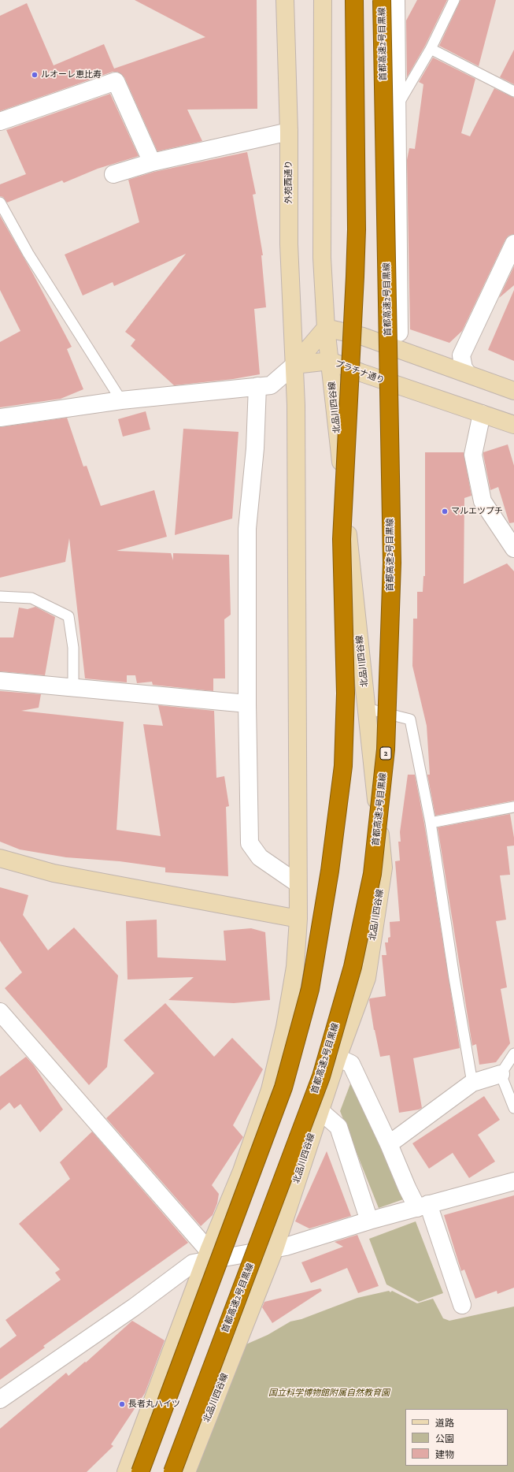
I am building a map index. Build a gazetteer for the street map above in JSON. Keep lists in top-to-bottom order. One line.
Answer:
{"streets":{"highway":["首都高速2号目黒線","2"],"main road":["外苑西通り","プラチナ通り","北品川四谷線"]},"crossings":[["外苑西通り","プラチナ通り"],["プラチナ通り","北品川四谷線"]],"parks":["国立科学博物館附属自然教育園"],"places":["ルオーレ恵比寿","マルエツプチ","長者丸ハイツ"],"legend":["道路","公園","建物"]}
